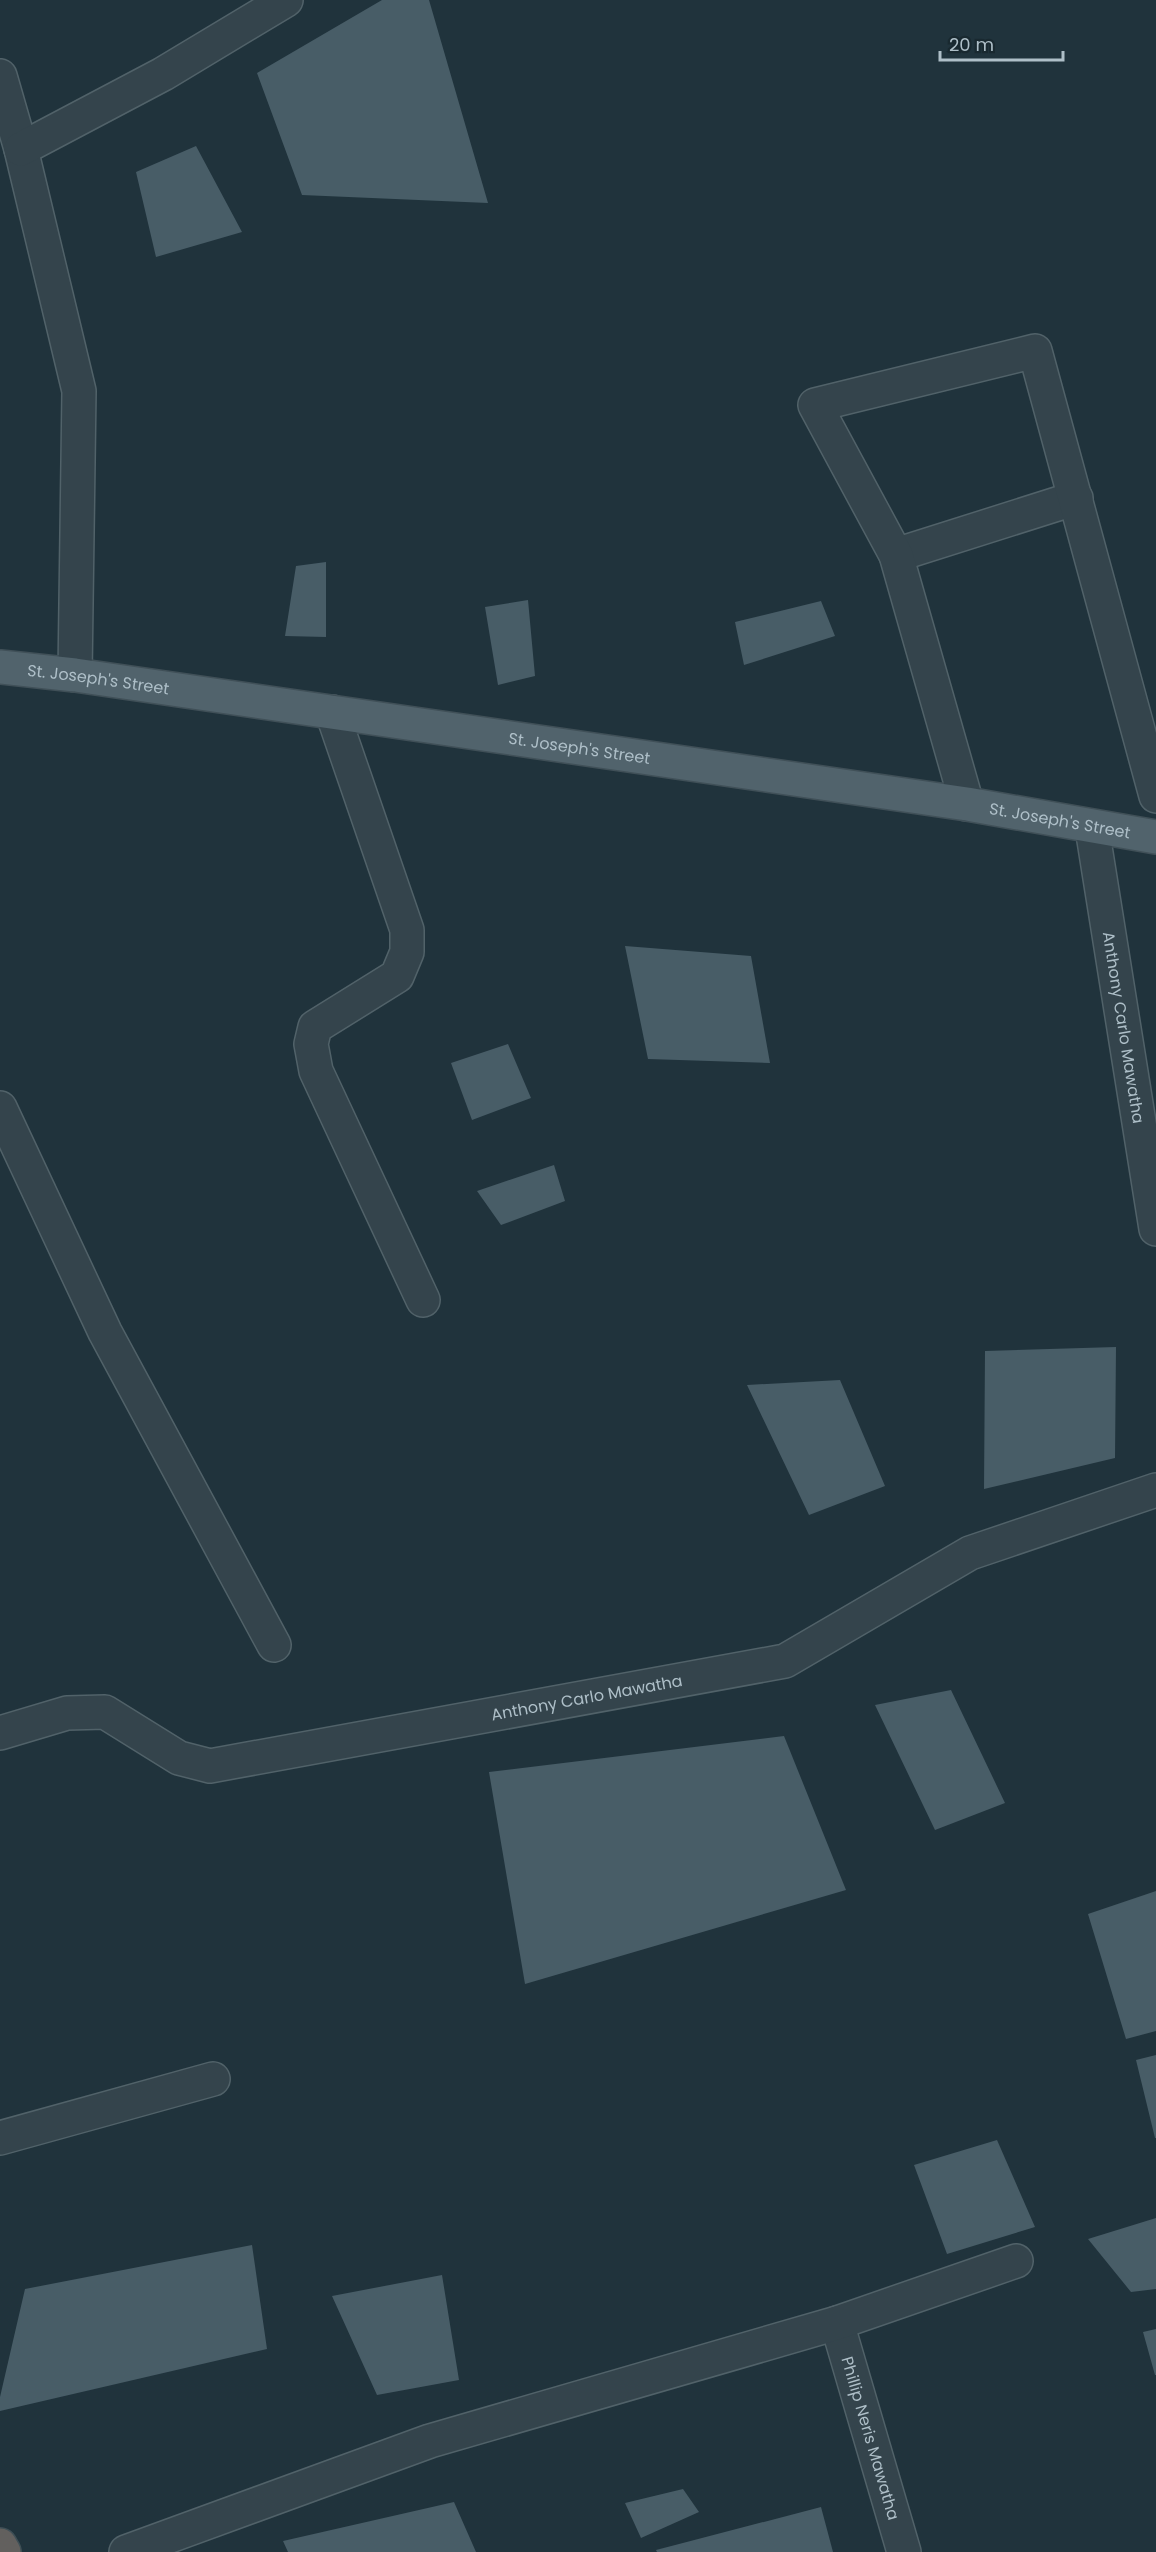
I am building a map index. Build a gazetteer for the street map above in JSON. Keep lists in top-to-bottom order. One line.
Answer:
{"streets":{"main road":["St. Joseph's Street"],"street":["Anthony Carlo Mawatha","Phillip Neris Mawatha"]},"crossings":[["St. Joseph's Street","Anthony Carlo Mawatha"]],"scale_bar":"20 m"}
